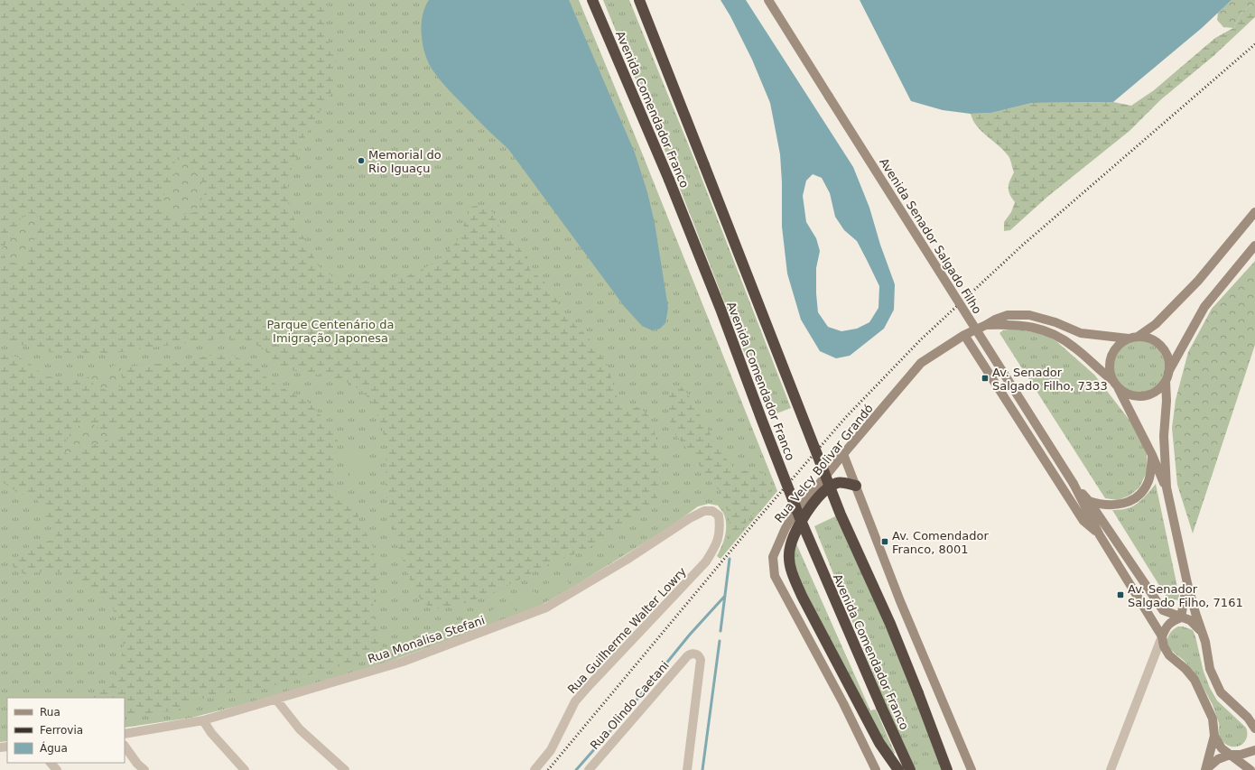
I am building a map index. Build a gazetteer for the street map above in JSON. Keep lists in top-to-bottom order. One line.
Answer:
{"streets":{"highway":["Avenida Comendador Franco"],"street":["Avenida Senador Salgado Filho","Rua Velcy Bolivar Grandó","Rua Guilherme Walter Lowry","Rua Monalisa Stefani","Rua Olindo Caetani"]},"crossings":[["Rua Guilherme Walter Lowry","Rua Monalisa Stefani"]],"parks":["Parque Centenário da Imigração Japonesa"],"places":{"other":["Memorial do Rio Iguaçu"],"transit":["Av. Senador Salgado Filho, 7333","Av. Comendador Franco, 8001","Av. Senador Salgado Filho, 7161"]},"legend":["Rua","Ferrovia","Água"]}
